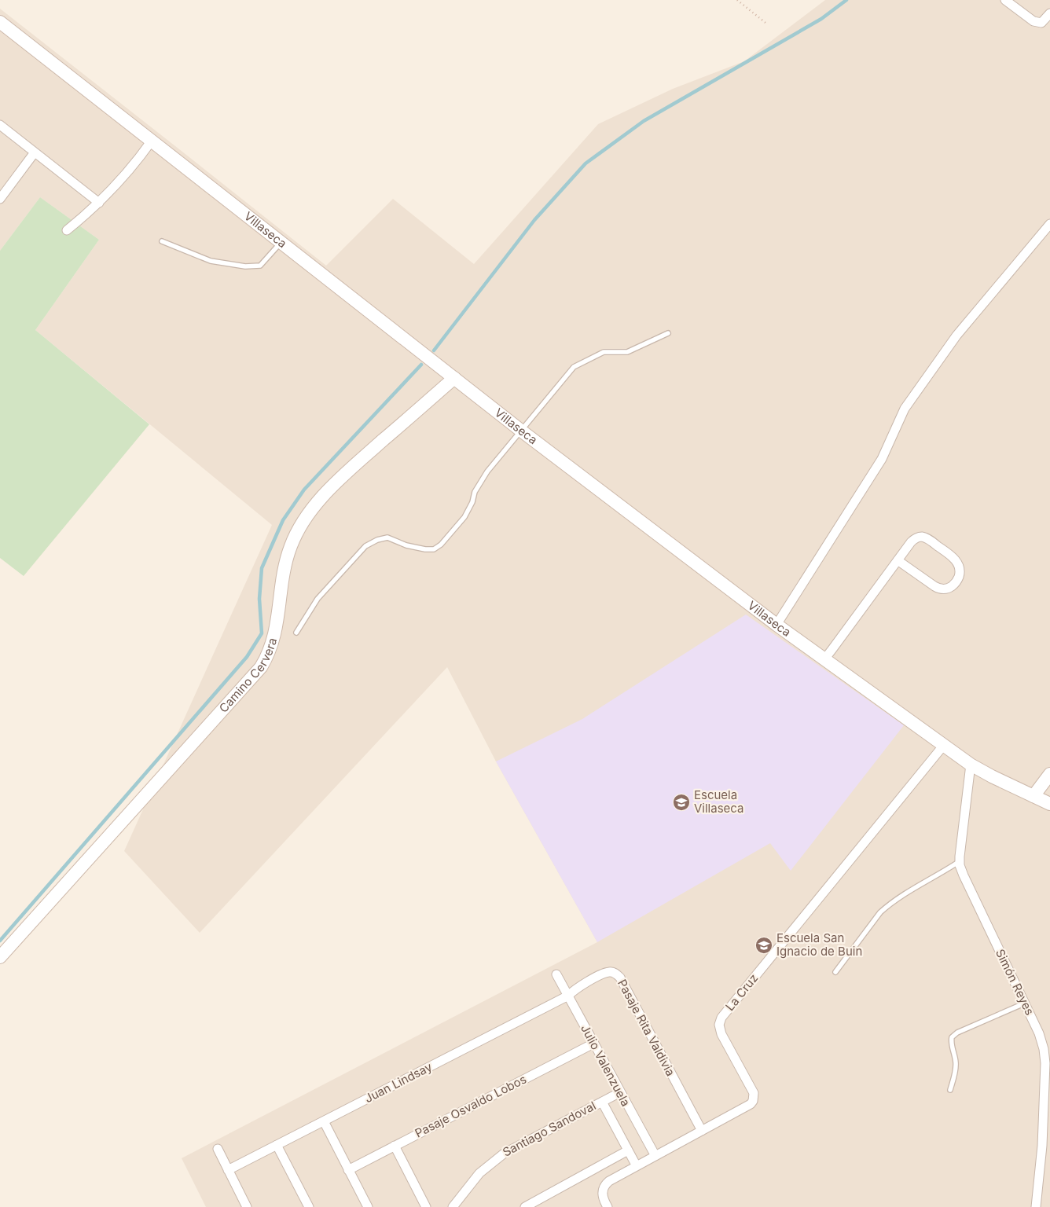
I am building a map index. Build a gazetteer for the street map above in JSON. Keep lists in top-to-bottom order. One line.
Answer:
{"streets":{"main road":["Villaseca","Camino Cervera"],"street":["Simón Reyes","La Cruz","Pasaje Rita Valdivia","Julio Valenzuela","Juan Lindsay","Pasaje Osvaldo Lobos","Santiago Sandoval"]},"crossings":[["Villaseca","Camino Cervera"],["Villaseca","Simón Reyes"],["Villaseca","La Cruz"],["La Cruz","Pasaje Rita Valdivia"],["La Cruz","Julio Valenzuela"],["Pasaje Rita Valdivia","Julio Valenzuela"],["Pasaje Rita Valdivia","Juan Lindsay"],["Julio Valenzuela","Juan Lindsay"],["Julio Valenzuela","Pasaje Osvaldo Lobos"],["Julio Valenzuela","Santiago Sandoval"]],"places":{"school or university":["Escuela Villaseca","Escuela San Ignacio de Buin"]}}
